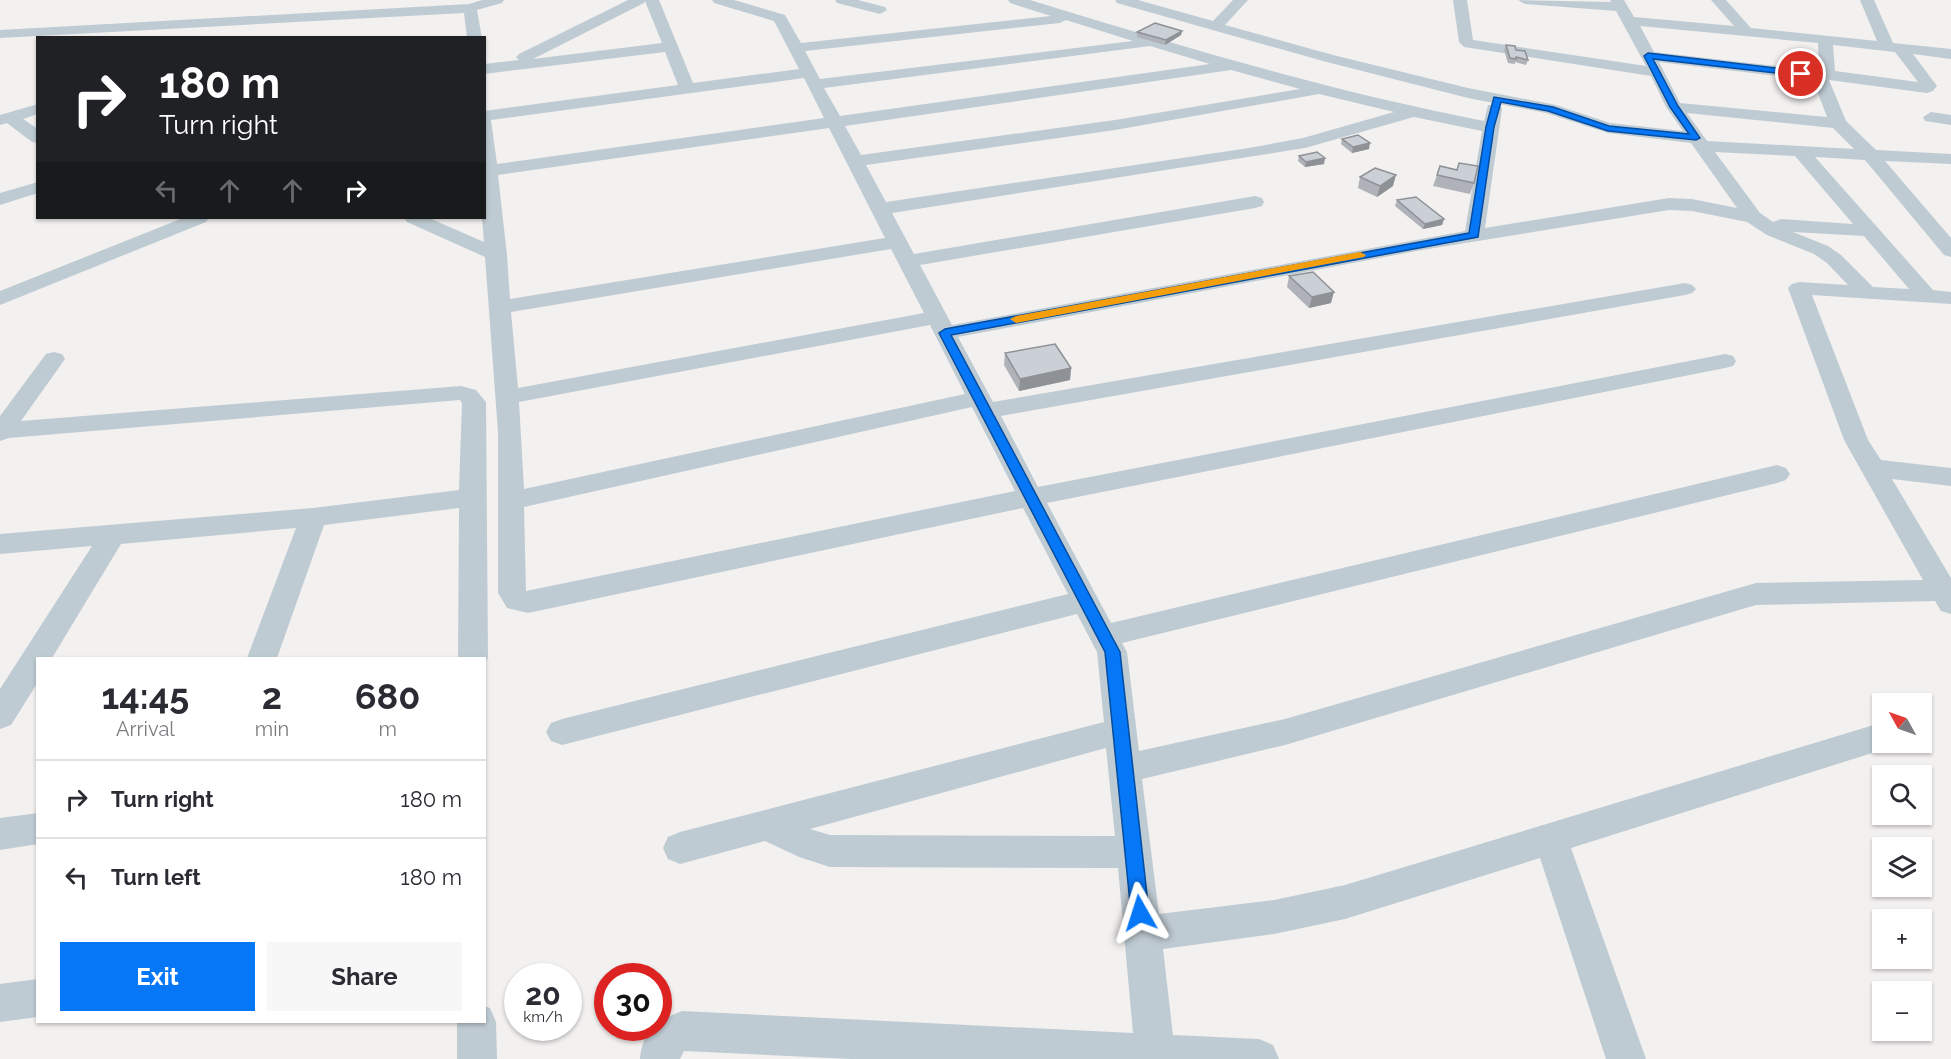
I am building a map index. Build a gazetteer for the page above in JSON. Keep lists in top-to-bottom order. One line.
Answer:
{"north":"top left","page":{"turn":["180 m","Turn right"],"eta":["14:45","Arrival","2","min","680","m"],"map_buttons":["+","−"],"list":[{"name":"Turn right","value":"180 m"},{"name":"Turn left","value":"180 m"}],"buttons":["Exit","Share"],"speed":"20 km/h","limit":"30"}}
